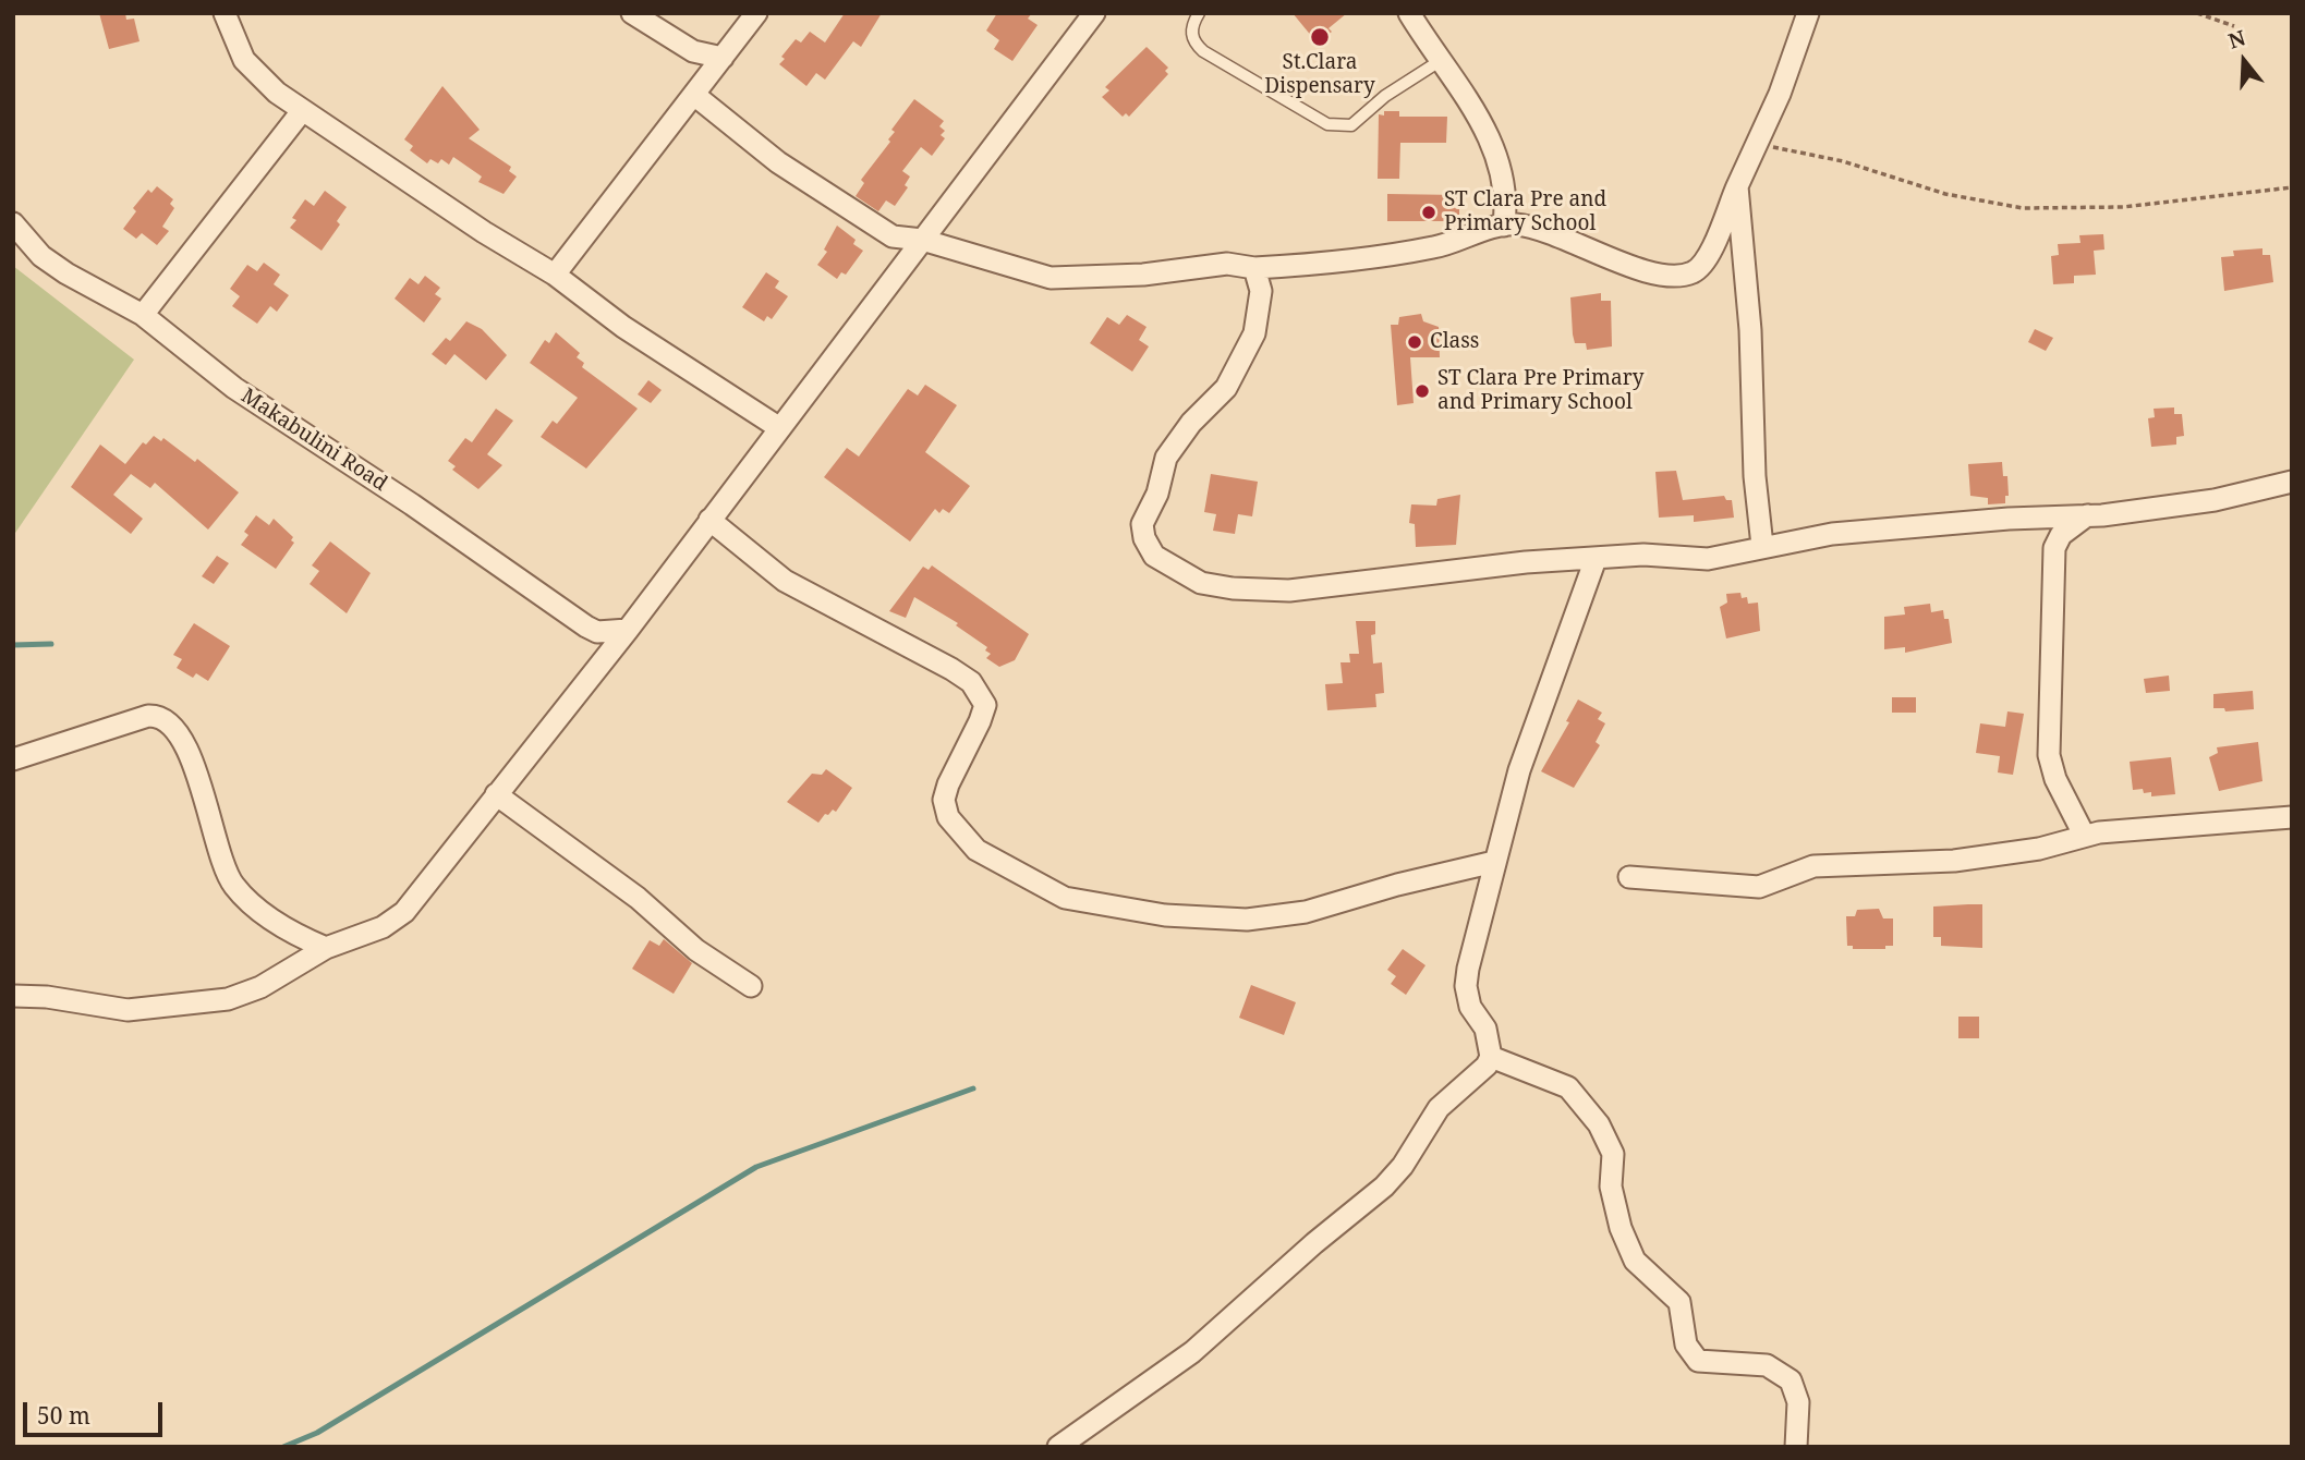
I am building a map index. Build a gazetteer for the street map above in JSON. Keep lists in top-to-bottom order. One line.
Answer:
{"streets":{"street":["Makabulini Road"]},"places":["St.Clara Dispensary","ST Clara Pre and Primary School","Class","ST Clara Pre Primary and Primary School"],"scale_bar":"50 m","north":"top"}
